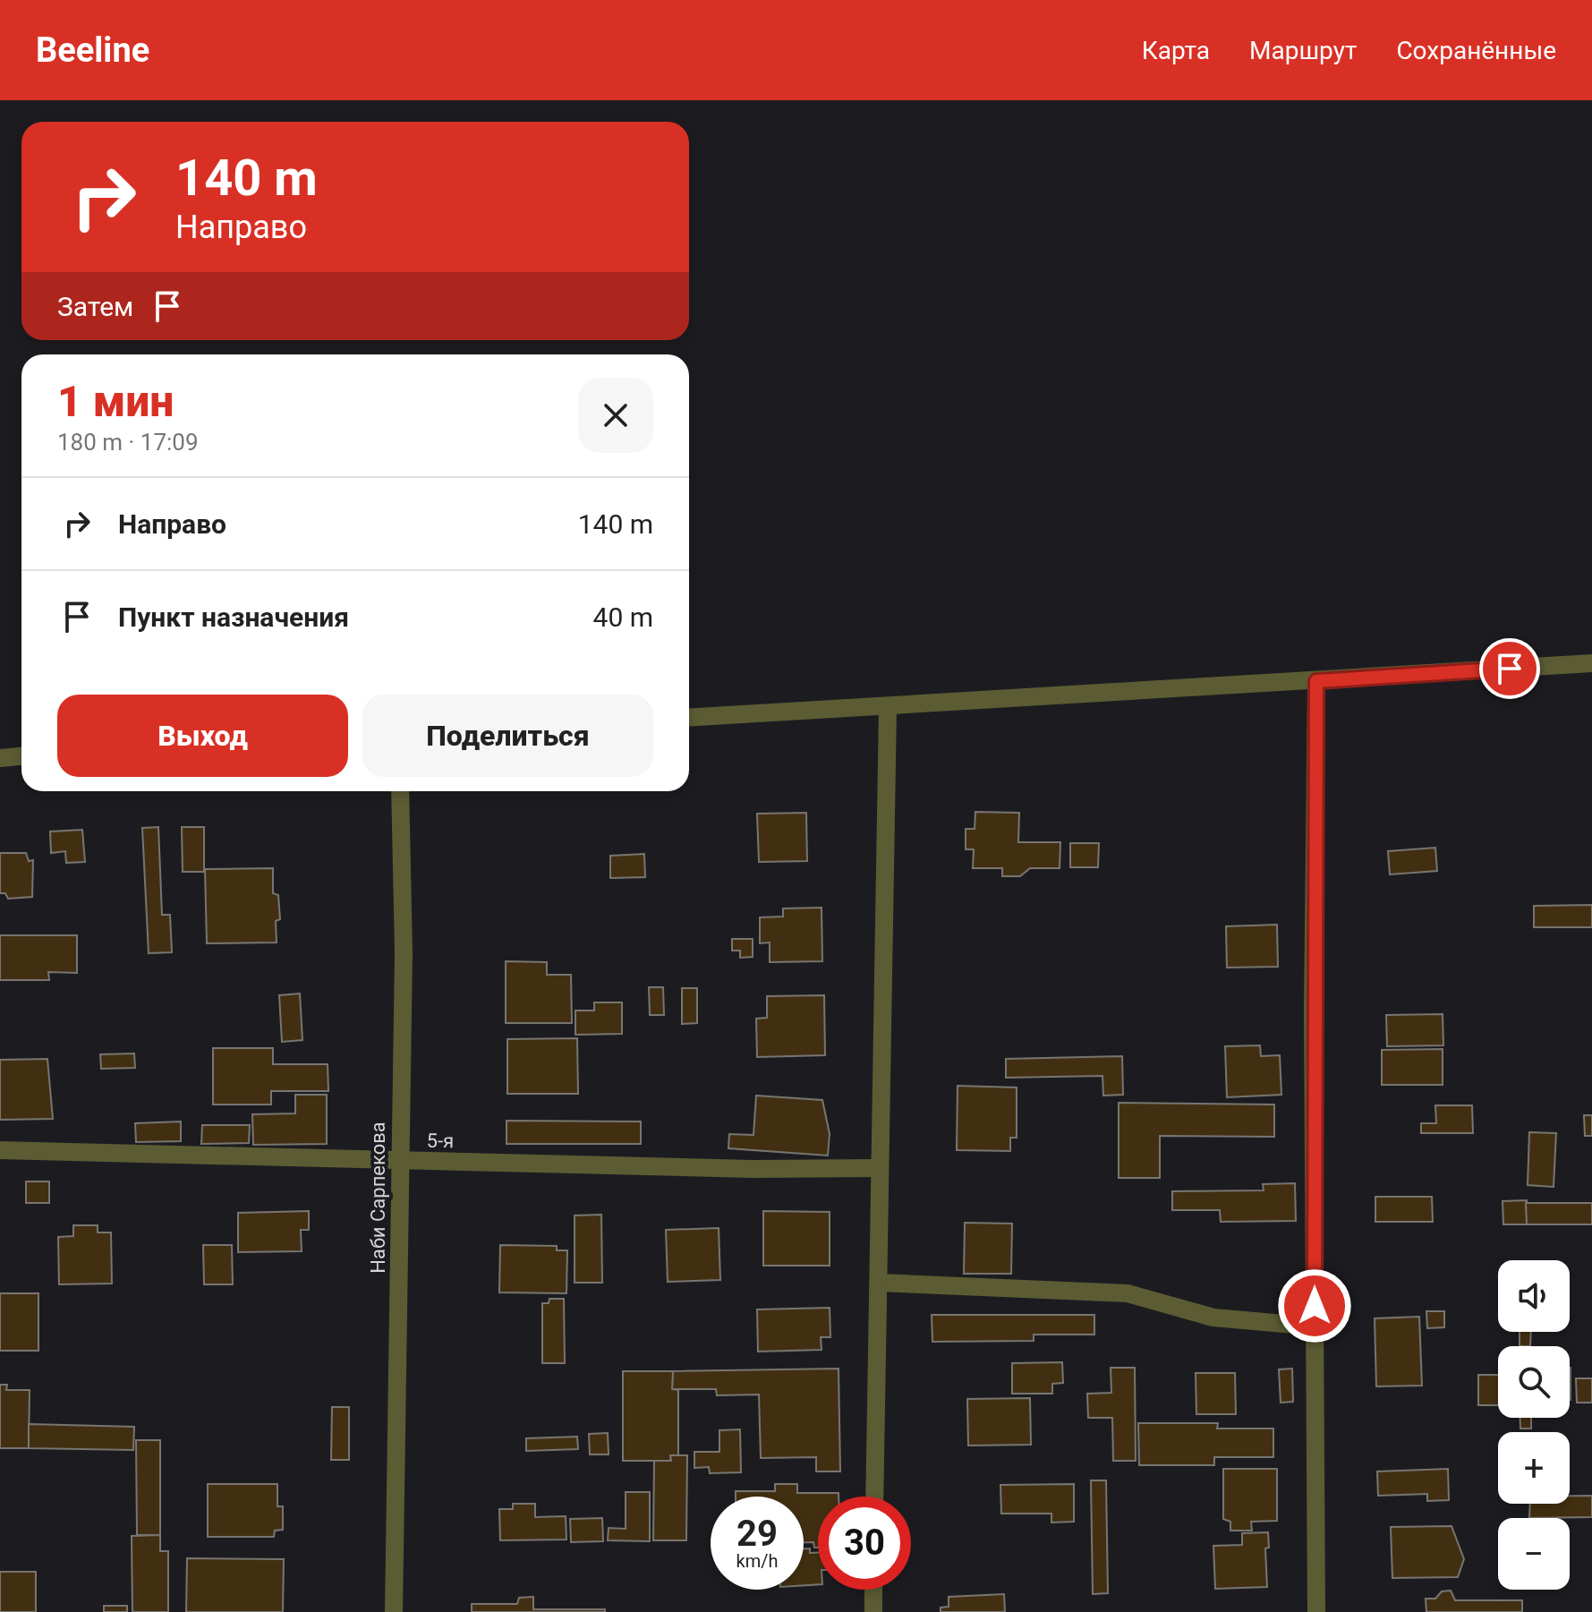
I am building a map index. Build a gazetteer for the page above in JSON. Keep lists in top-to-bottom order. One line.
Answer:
{"streets":{"street":["5-я","Наби Сарпекова"]},"crossings":[["5-я","Наби Сарпекова"]],"page":{"header":"Beeline","nav":["Карта","Маршрут","Сохранённые"],"turn":["140 m","Направо"],"then":"Затем","heading":["1 мин","180 m · 17:09"],"list":[{"name":"Направо","value":"140 m"},{"name":"Пункт назначения","value":"40 m"}],"buttons":["Выход","Поделиться"],"map_buttons":["+","−"],"speed":"29 km/h","limit":"30"}}
